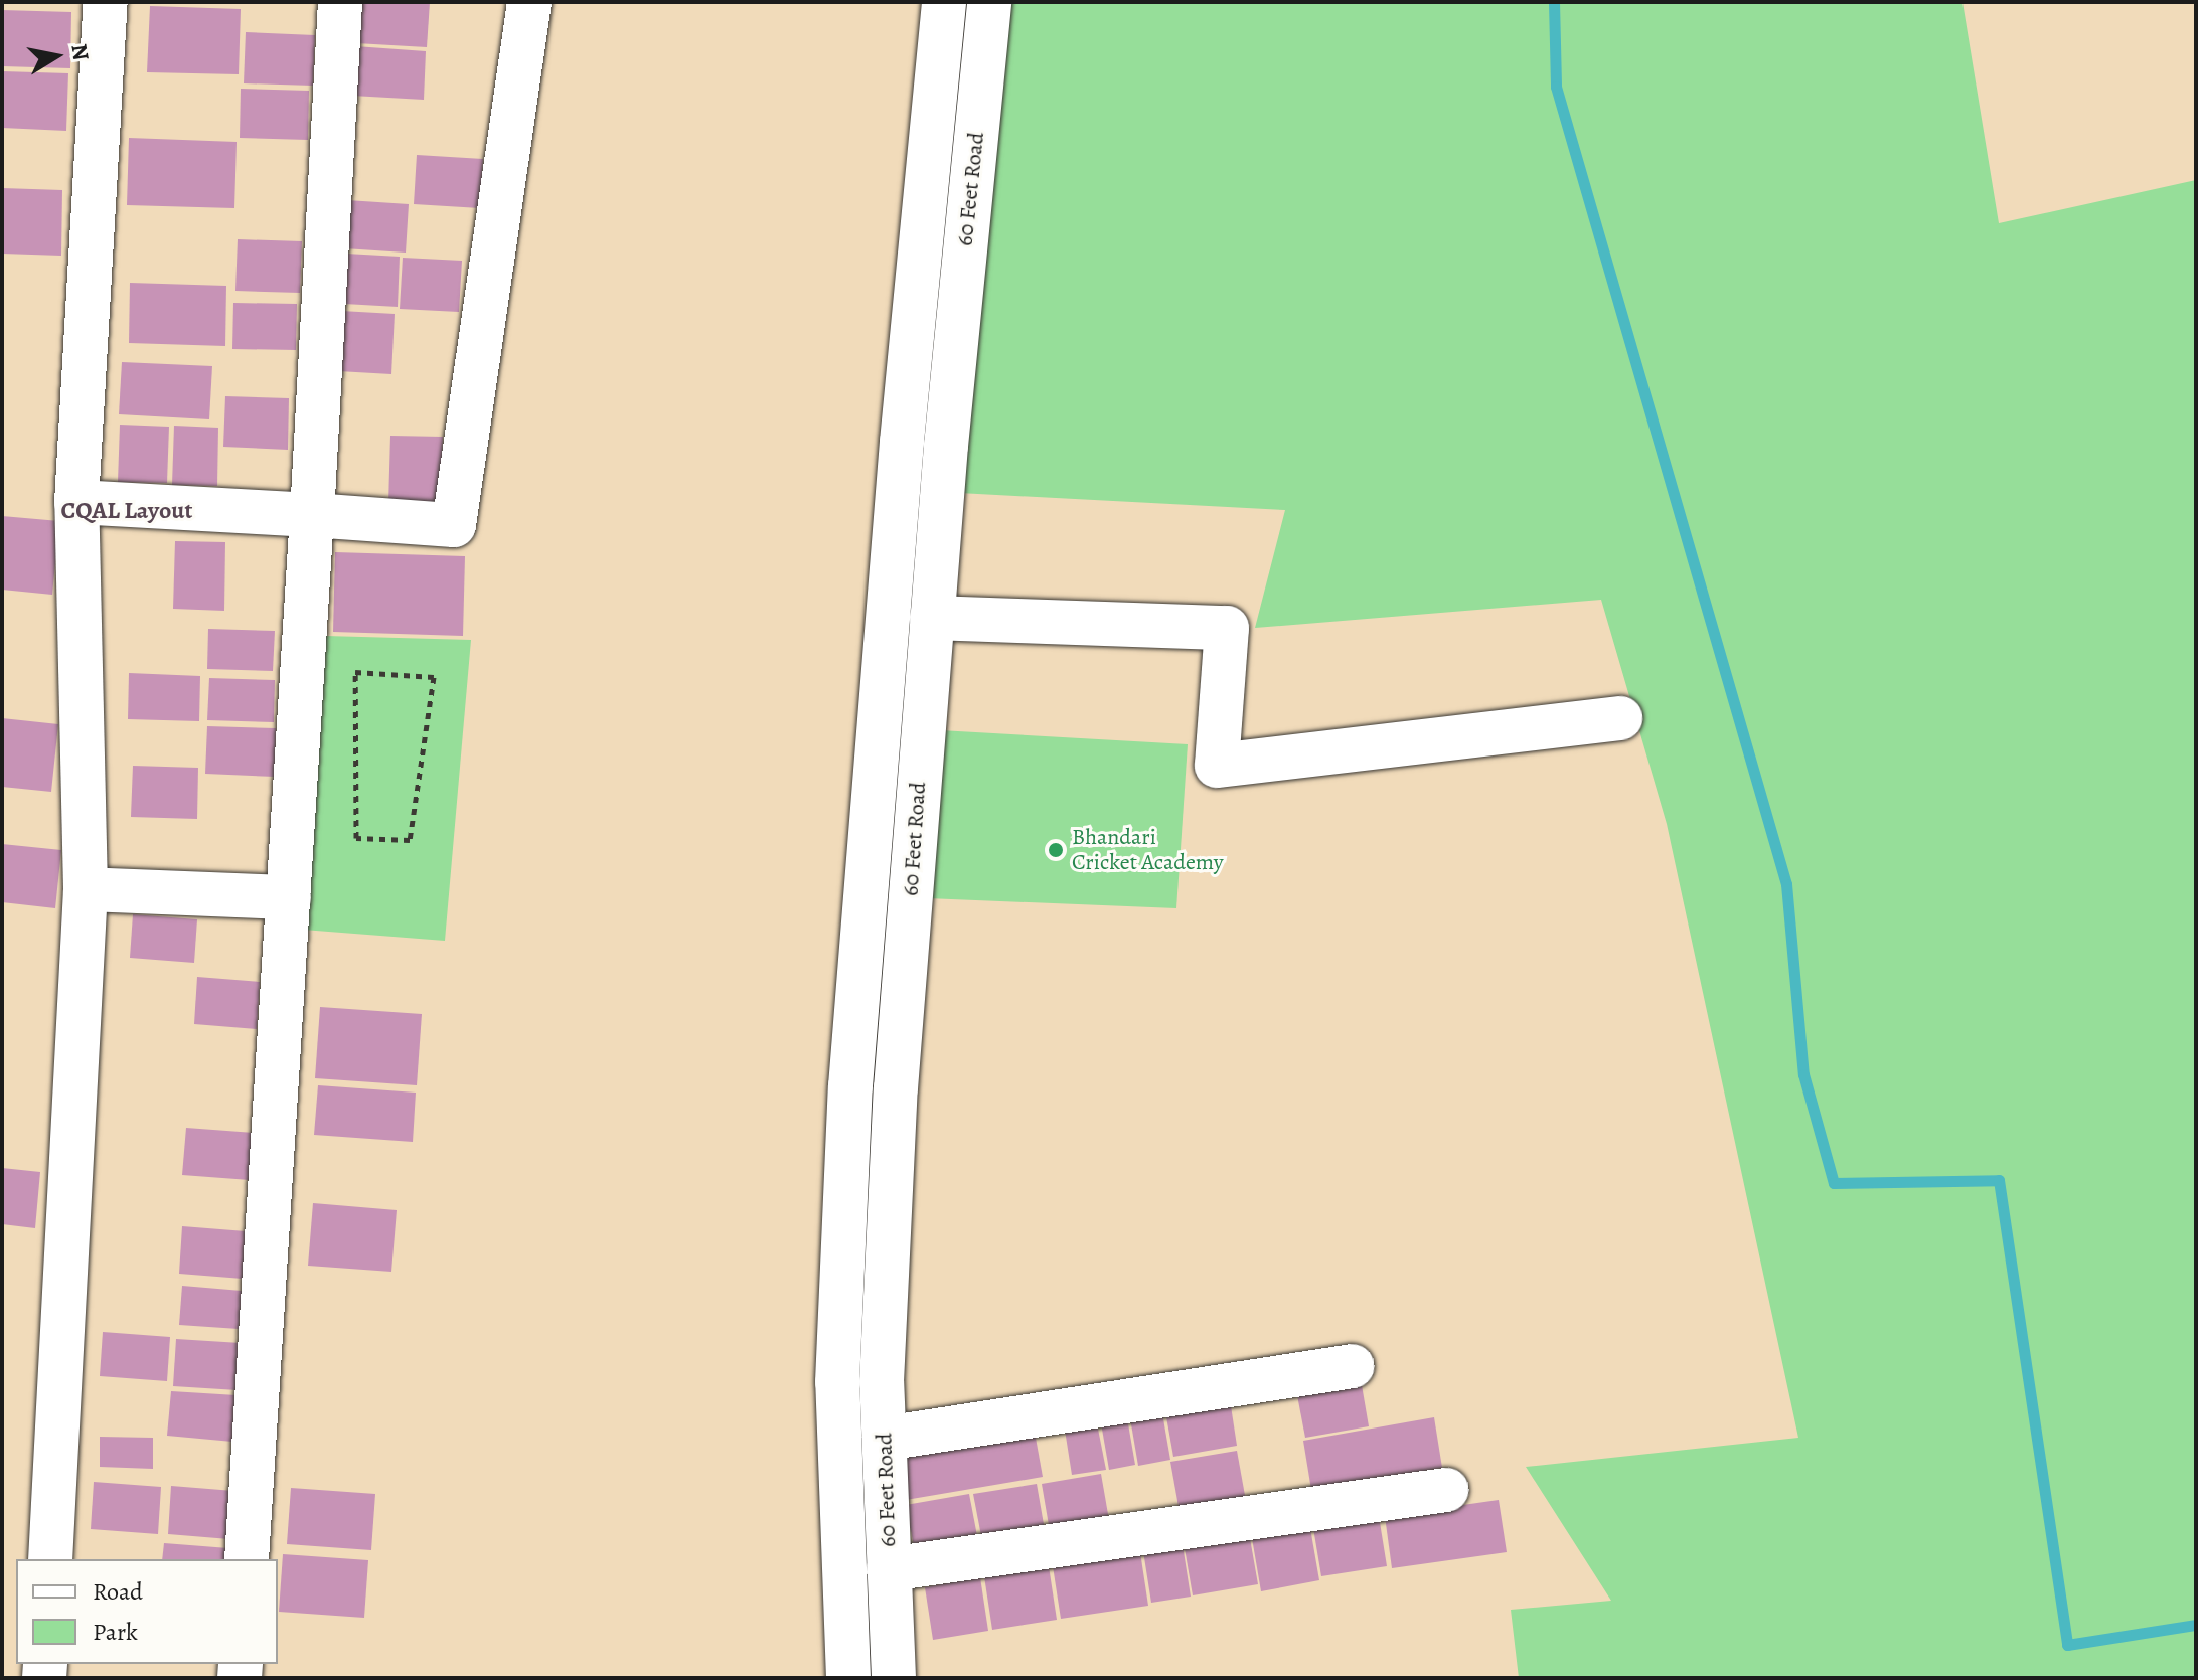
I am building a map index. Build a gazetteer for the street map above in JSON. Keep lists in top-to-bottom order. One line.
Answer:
{"streets":{"street":["60 Feet Road"]},"districts":["CQAL Layout"],"places":["Bhandari Cricket Academy"],"legend":["Road","Park"],"north":"right"}
